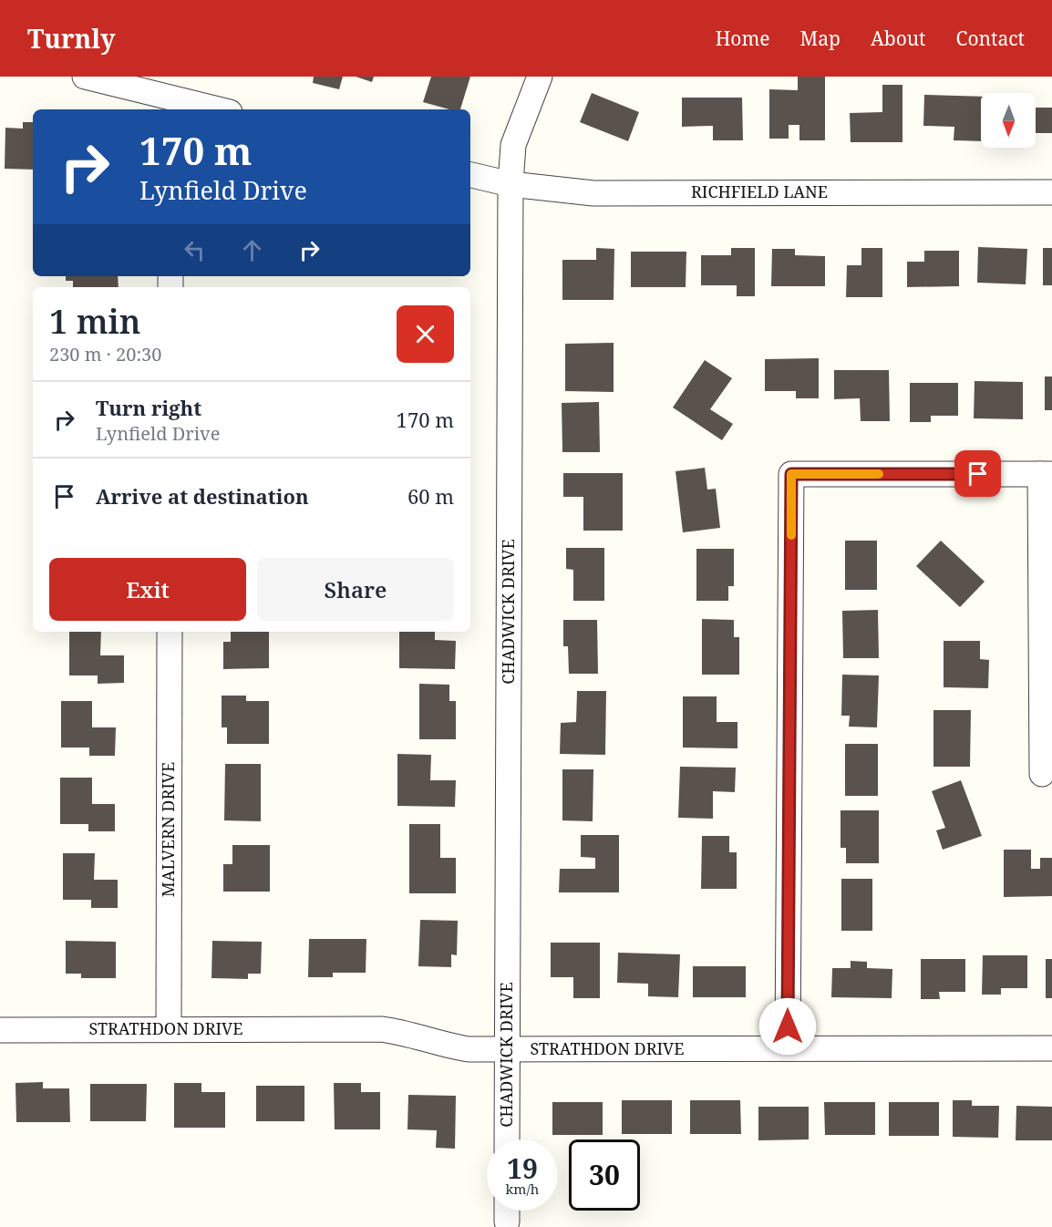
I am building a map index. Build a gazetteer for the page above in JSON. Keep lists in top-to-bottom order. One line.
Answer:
{"streets":{"street":["RICHFIELD LANE","CHADWICK DRIVE","MALVERN DRIVE","STRATHDON DRIVE"]},"crossings":[["RICHFIELD LANE","CHADWICK DRIVE"],["CHADWICK DRIVE","STRATHDON DRIVE"],["MALVERN DRIVE","STRATHDON DRIVE"]],"north":"bottom","page":{"header":"Turnly","nav":["Home","Map","About","Contact"],"turn":["170 m","Lynfield Drive"],"heading":["1 min","230 m · 20:30"],"list":[{"name":"Turn right","note":"Lynfield Drive","value":"170 m"},{"name":"Arrive at destination","value":"60 m"}],"buttons":["Exit","Share"],"speed":"19 km/h","limit":"30"}}
